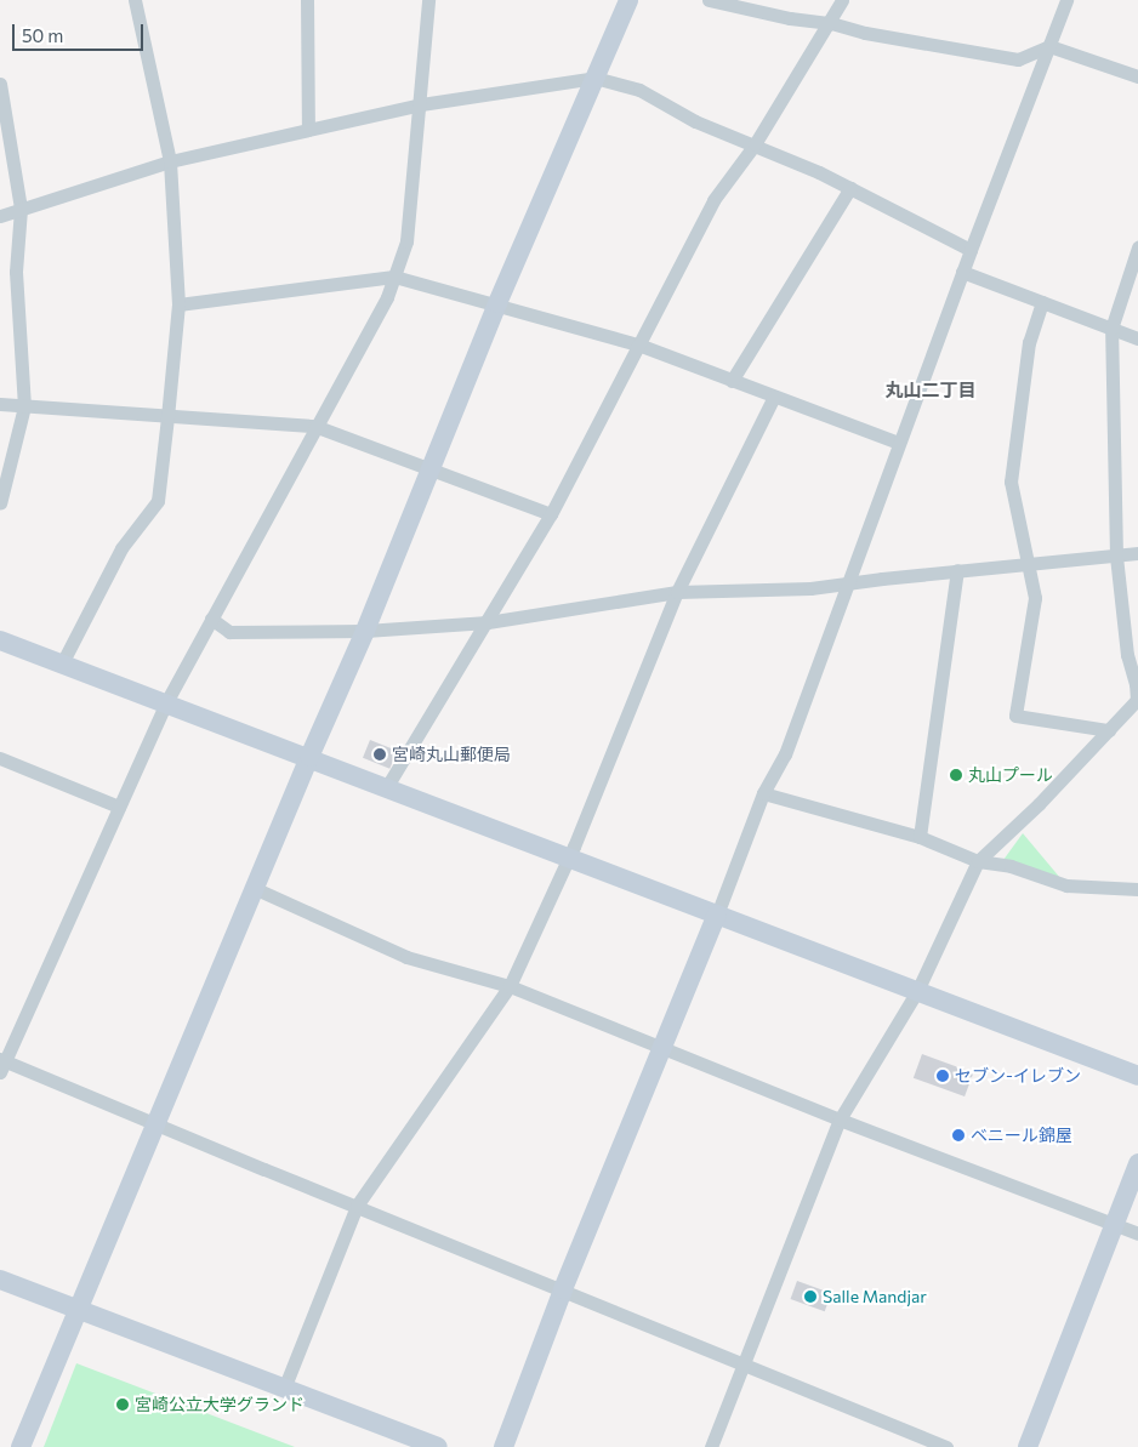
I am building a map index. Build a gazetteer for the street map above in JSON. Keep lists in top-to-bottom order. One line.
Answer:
{"districts":["丸山二丁目"],"places":["宮崎丸山郵便局","丸山プール","セブン-イレブン","ベニール錦屋","Salle Mandjar","宮崎公立大学グランド"],"scale_bar":"50 m"}
